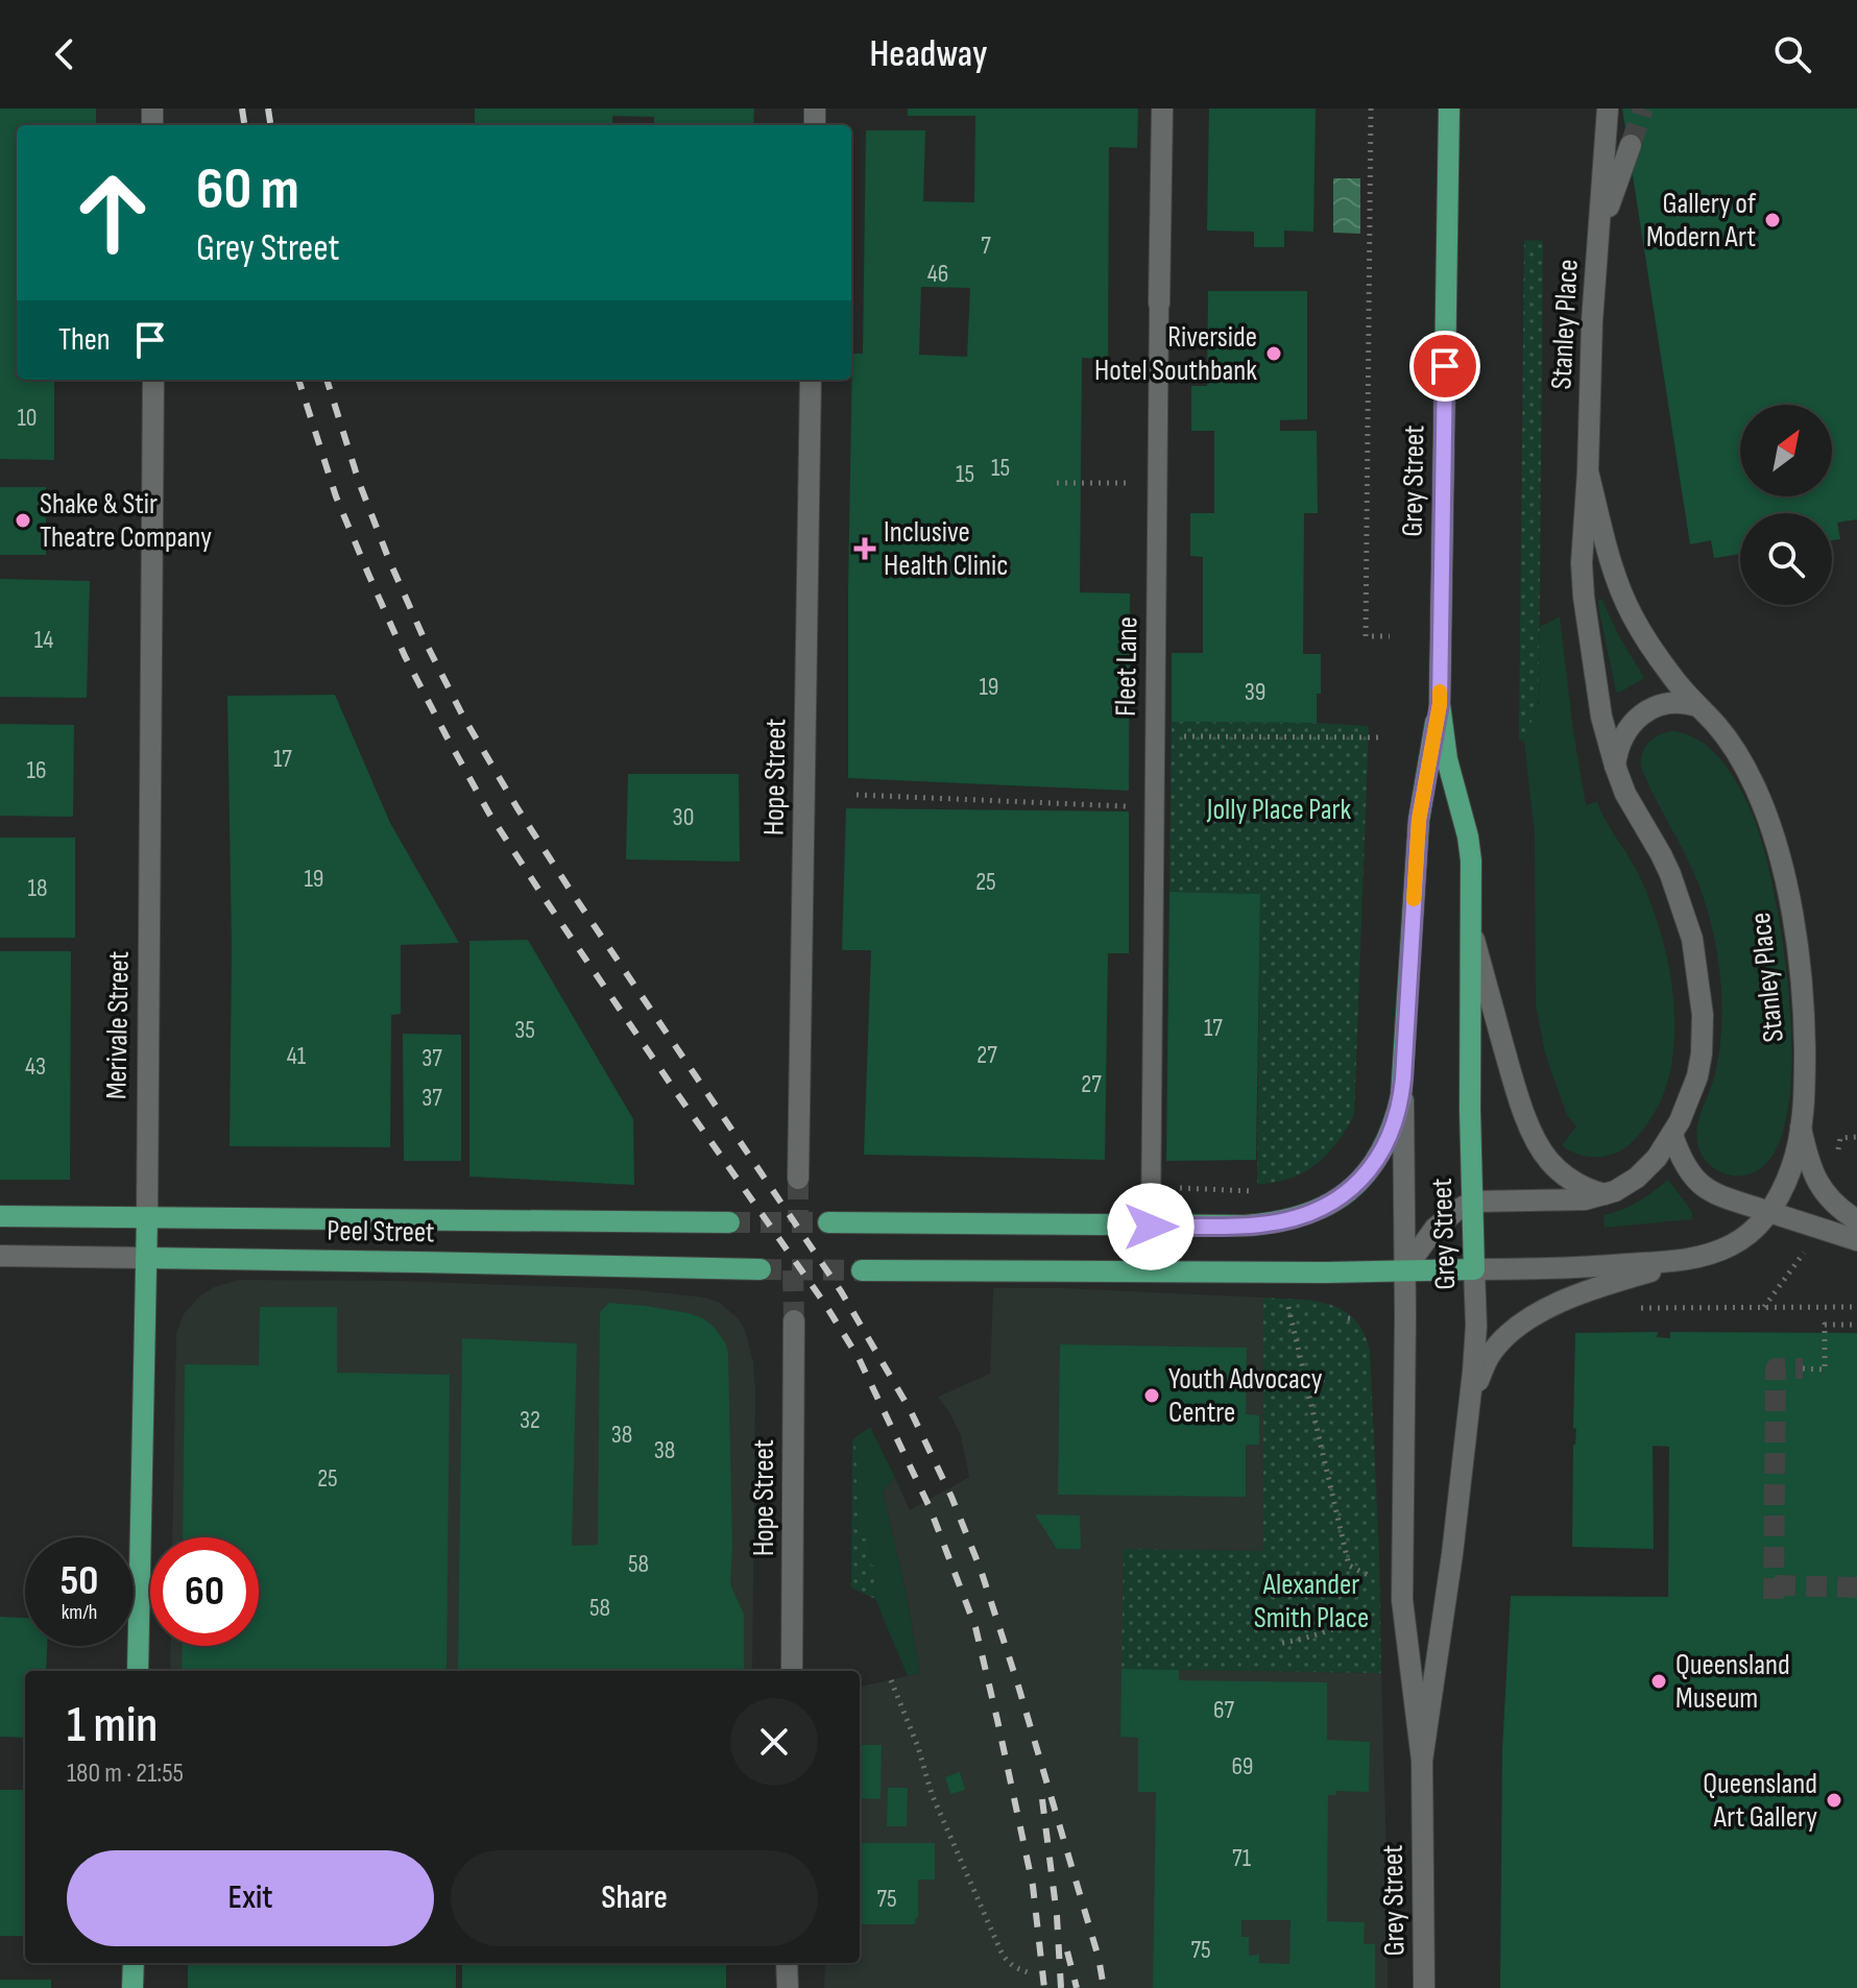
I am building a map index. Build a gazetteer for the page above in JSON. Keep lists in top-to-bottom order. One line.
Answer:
{"streets":{"main road":["Grey Street","Merivale Street","Peel Street"],"street":["Stanley Place","Fleet Lane","Hope Street"]},"crossings":[["Stanley Place","Grey Street"],["Merivale Street","Peel Street"]],"parks":["Jolly Place Park","Alexander Smith Place"],"places":{"other":["Gallery of Modern Art","Riverside Hotel Southbank","Shake & Stir Theatre Company","Youth Advocacy Centre","Queensland Museum","Queensland Art Gallery"],"health":["Inclusive Health Clinic"]},"house_numbers":["7","46","10","15","15","14","19","39","17","16","30","19","25","18","17","35","27","41","37","43","27","37","32","38","38","25","58","58","67","69","71","75","75"],"north":"top right","page":{"header":"Headway","turn":["60 m","Grey Street"],"then":"Then","speed":"50 km/h","limit":"60","heading":["1 min","180 m · 21:55"],"buttons":["Exit","Share"]}}
